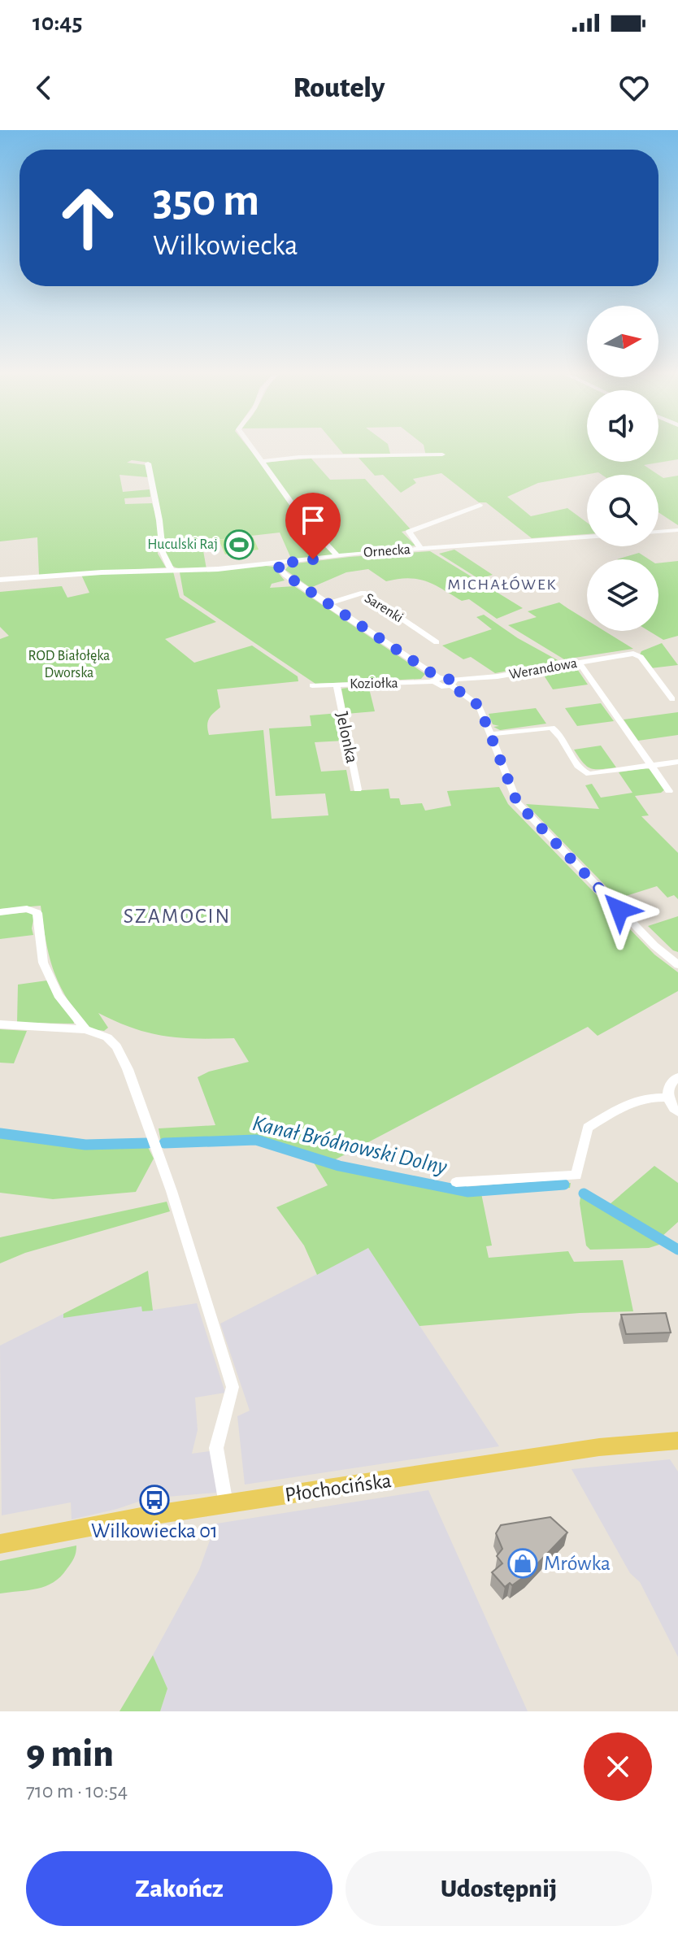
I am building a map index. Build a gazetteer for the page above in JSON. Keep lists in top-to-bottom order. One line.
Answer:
{"streets":{"main road":["Płochocińska"],"street":["Ornecka","Sarenki","Werandowa","Koziołka","Jelonka"]},"crossings":[["Werandowa","Koziołka"],["Koziołka","Jelonka"]],"districts":["MICHAŁÓWEK","SZAMOCIN"],"water":["Kanał Bródnowski Dolny"],"parks":["ROD Białołęka Dworska"],"places":{"sports":["Huculski Raj"],"bus stop":["Wilkowiecka 01"],"shop":["Mrówka"]},"north":"right","page":{"status":"10:45","header":"Routely","turn":["350 m","Wilkowiecka"],"heading":["9 min","710 m · 10:54"],"buttons":["Zakończ","Udostępnij"]}}
